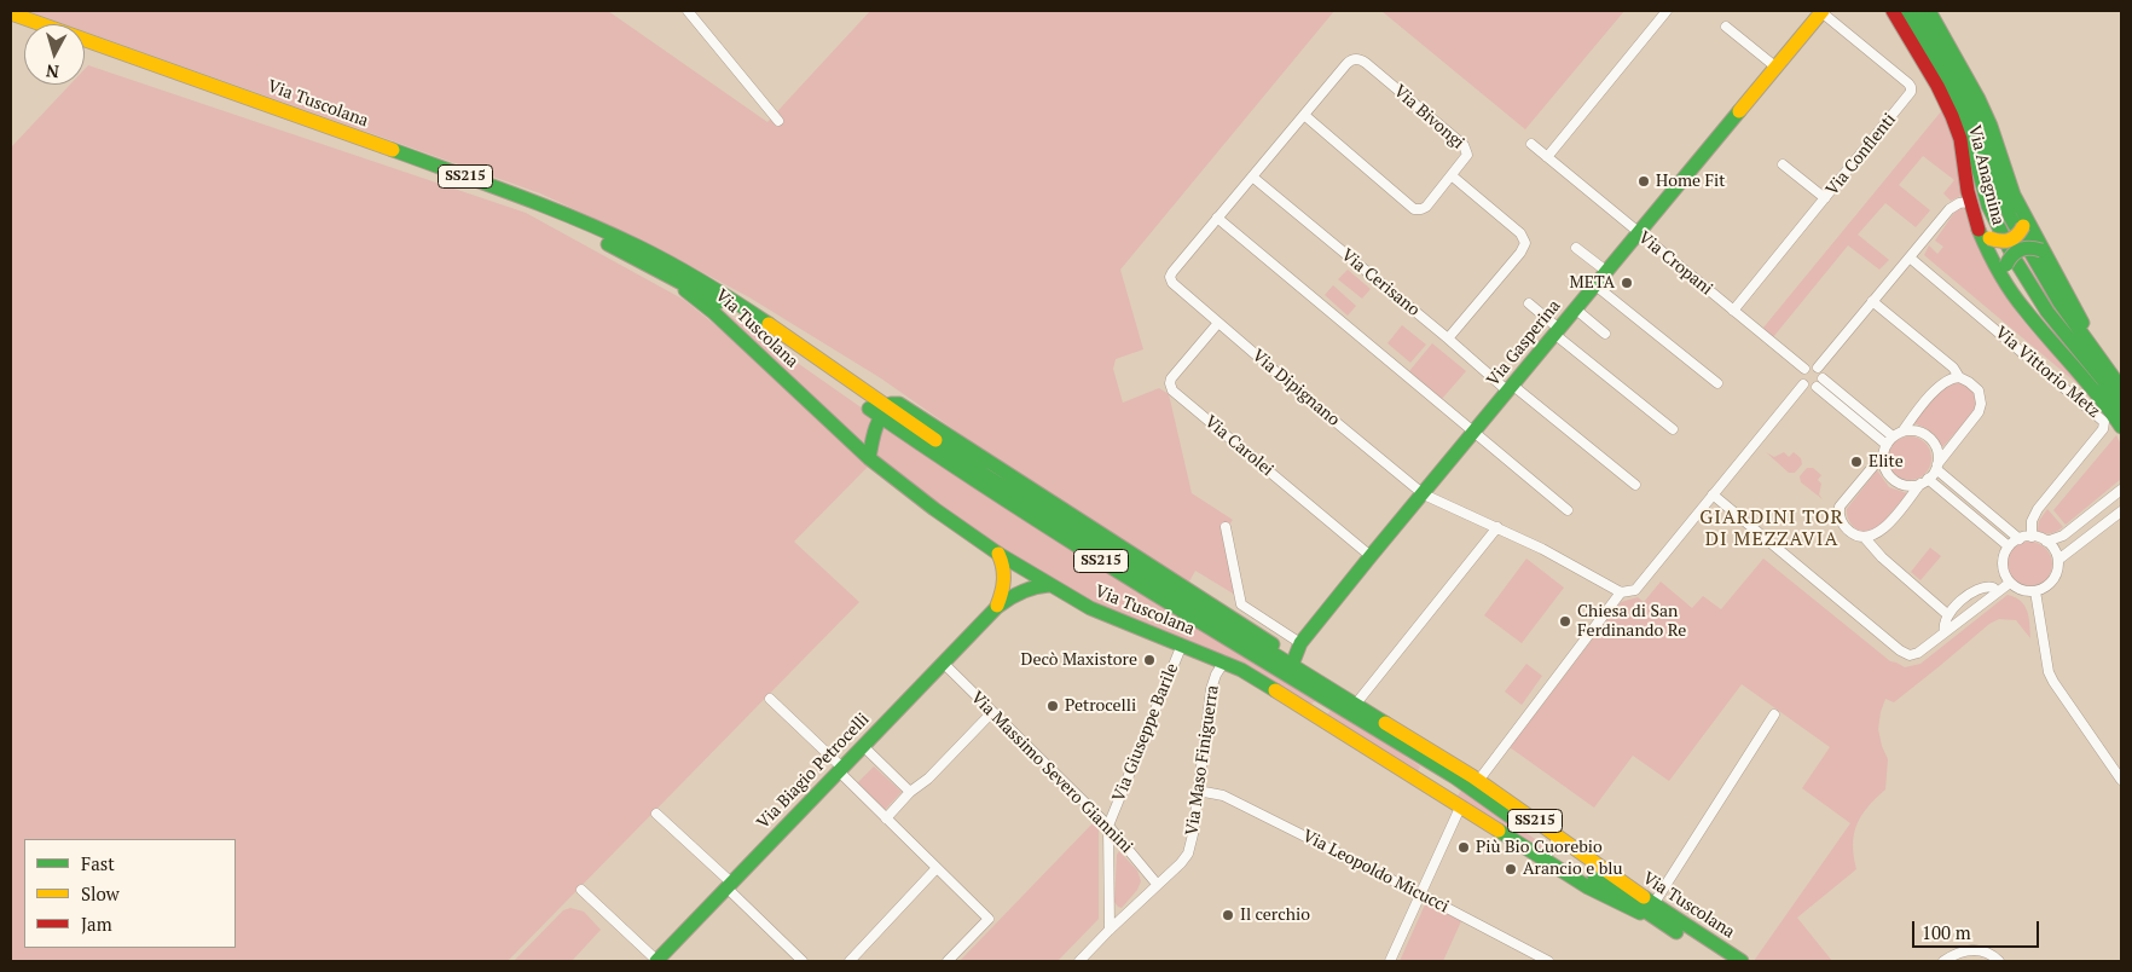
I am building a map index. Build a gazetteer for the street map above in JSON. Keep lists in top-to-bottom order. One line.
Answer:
{"streets":{"main road":["Via Tuscolana","Via Anagnina","SS215","Via Gasperina","Via Biagio Petrocelli"],"street":["Via Bivongi","Via Conflenti","Via Cropani","Via Cerisano","Via Vittorio Metz","Via Dipignano","Via Carolei","Via Giuseppe Barile","Via Maso Finiguerra","Via Massimo Severo Giannini","Via Leopoldo Micucci"]},"crossings":[["Via Tuscolana","Via Gasperina"],["Via Tuscolana","Via Giuseppe Barile"],["Via Tuscolana","Via Maso Finiguerra"],["Via Tuscolana","Via Biagio Petrocelli"],["Via Bivongi","Via Cerisano"],["Via Bivongi","Via Dipignano"],["Via Conflenti","Via Cropani"],["Via Conflenti","Via Gasperina"],["Via Cropani","Via Gasperina"],["Via Cerisano","Via Gasperina"],["Via Gasperina","Via Dipignano"],["Via Gasperina","Via Carolei"],["Via Dipignano","Via Carolei"],["Via Giuseppe Barile","Via Maso Finiguerra"],["Via Giuseppe Barile","Via Massimo Severo Giannini"],["Via Maso Finiguerra","Via Massimo Severo Giannini"],["Via Maso Finiguerra","Via Leopoldo Micucci"],["Via Biagio Petrocelli","Via Massimo Severo Giannini"]],"districts":["GIARDINI TOR DI MEZZAVIA"],"places":["Home Fit","META","Elite","Chiesa di San Ferdinando Re","Decò Maxistore","Petrocelli","Più Bio Cuorebio","Arancio e blu","Il cerchio"],"legend":["Fast","Slow","Jam"],"scale_bar":"100 m","north":"bottom"}
